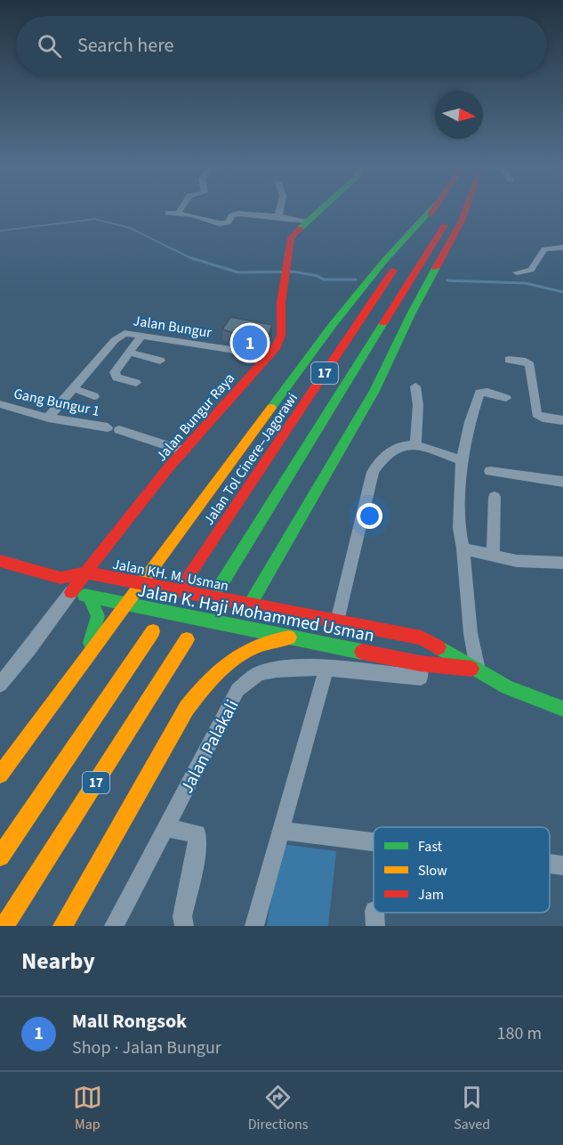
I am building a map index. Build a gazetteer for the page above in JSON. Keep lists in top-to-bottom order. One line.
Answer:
{"streets":{"main road":["17","Jalan Bungur Raya","Jalan Tol Cinere–Jagorawi","Jalan KH. M. Usman","Jalan K. Haji Mohammed Usman"],"street":["Jalan Bungur","Gang Bungur 1","Jalan Palakali"]},"crossings":[["Jalan Bungur","Gang Bungur 1"],["Jalan Bungur","Jalan Bungur Raya"],["Gang Bungur 1","Jalan Bungur Raya"],["Jalan Bungur Raya","Jalan KH. M. Usman"],["Jalan Bungur Raya","Jalan K. Haji Mohammed Usman"],["Jalan KH. M. Usman","Jalan K. Haji Mohammed Usman"],["Jalan K. Haji Mohammed Usman","Jalan Palakali"]],"legend":["Fast","Slow","Jam"],"north":"right","page":{"search":"Search here","pins":"1","heading":"Nearby","list":[{"mark":"1","name":"Mall Rongsok","note":"Shop · Jalan Bungur","value":"180 m"}],"nav":["Map","Directions","Saved"]}}
